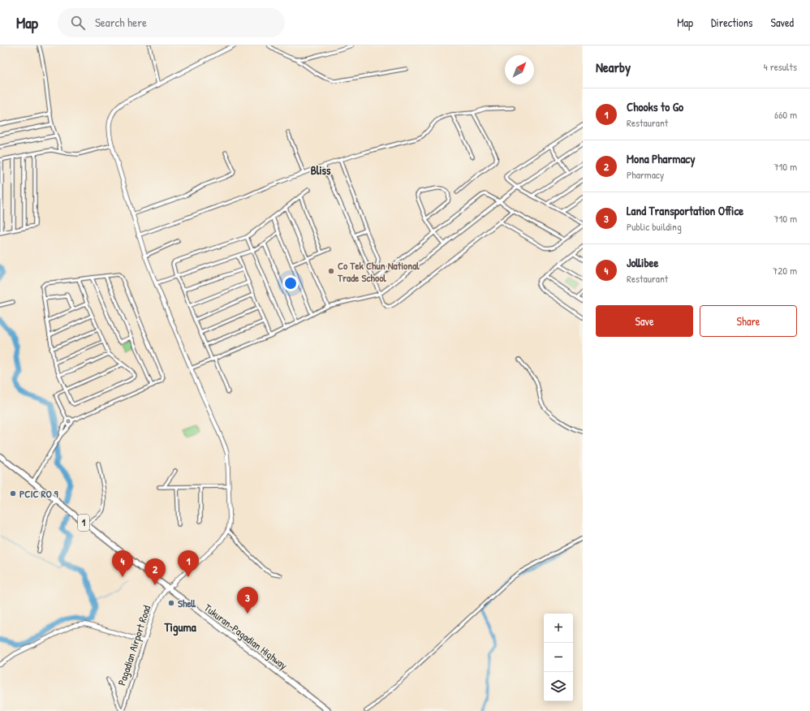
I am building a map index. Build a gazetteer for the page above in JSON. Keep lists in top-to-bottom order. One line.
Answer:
{"streets":{"highway":["1","Tukuran-Pagadian Highway"],"street":["Pagadian Airport Road"]},"crossings":[["Tukuran-Pagadian Highway","Pagadian Airport Road"]],"districts":["Bliss","Tiguma"],"places":["Co Tek Chun National Trade School","PCIC RO 9","Shell"],"north":"top right","page":{"header":"Map","search":"Search here","nav":["Map","Directions","Saved"],"heading":["Nearby","4 results"],"list":[{"mark":"1","name":"Chooks to Go","note":"Restaurant","value":"660 m"},{"mark":"2","name":"Mona Pharmacy","note":"Pharmacy","value":"710 m"},{"mark":"3","name":"Land Transportation Office","note":"Public building","value":"710 m"},{"mark":"4","name":"Jollibee","note":"Restaurant","value":"720 m"}],"buttons":["Save","Share"],"pins":["1","4","2","3"],"map_buttons":["+","−"]}}
